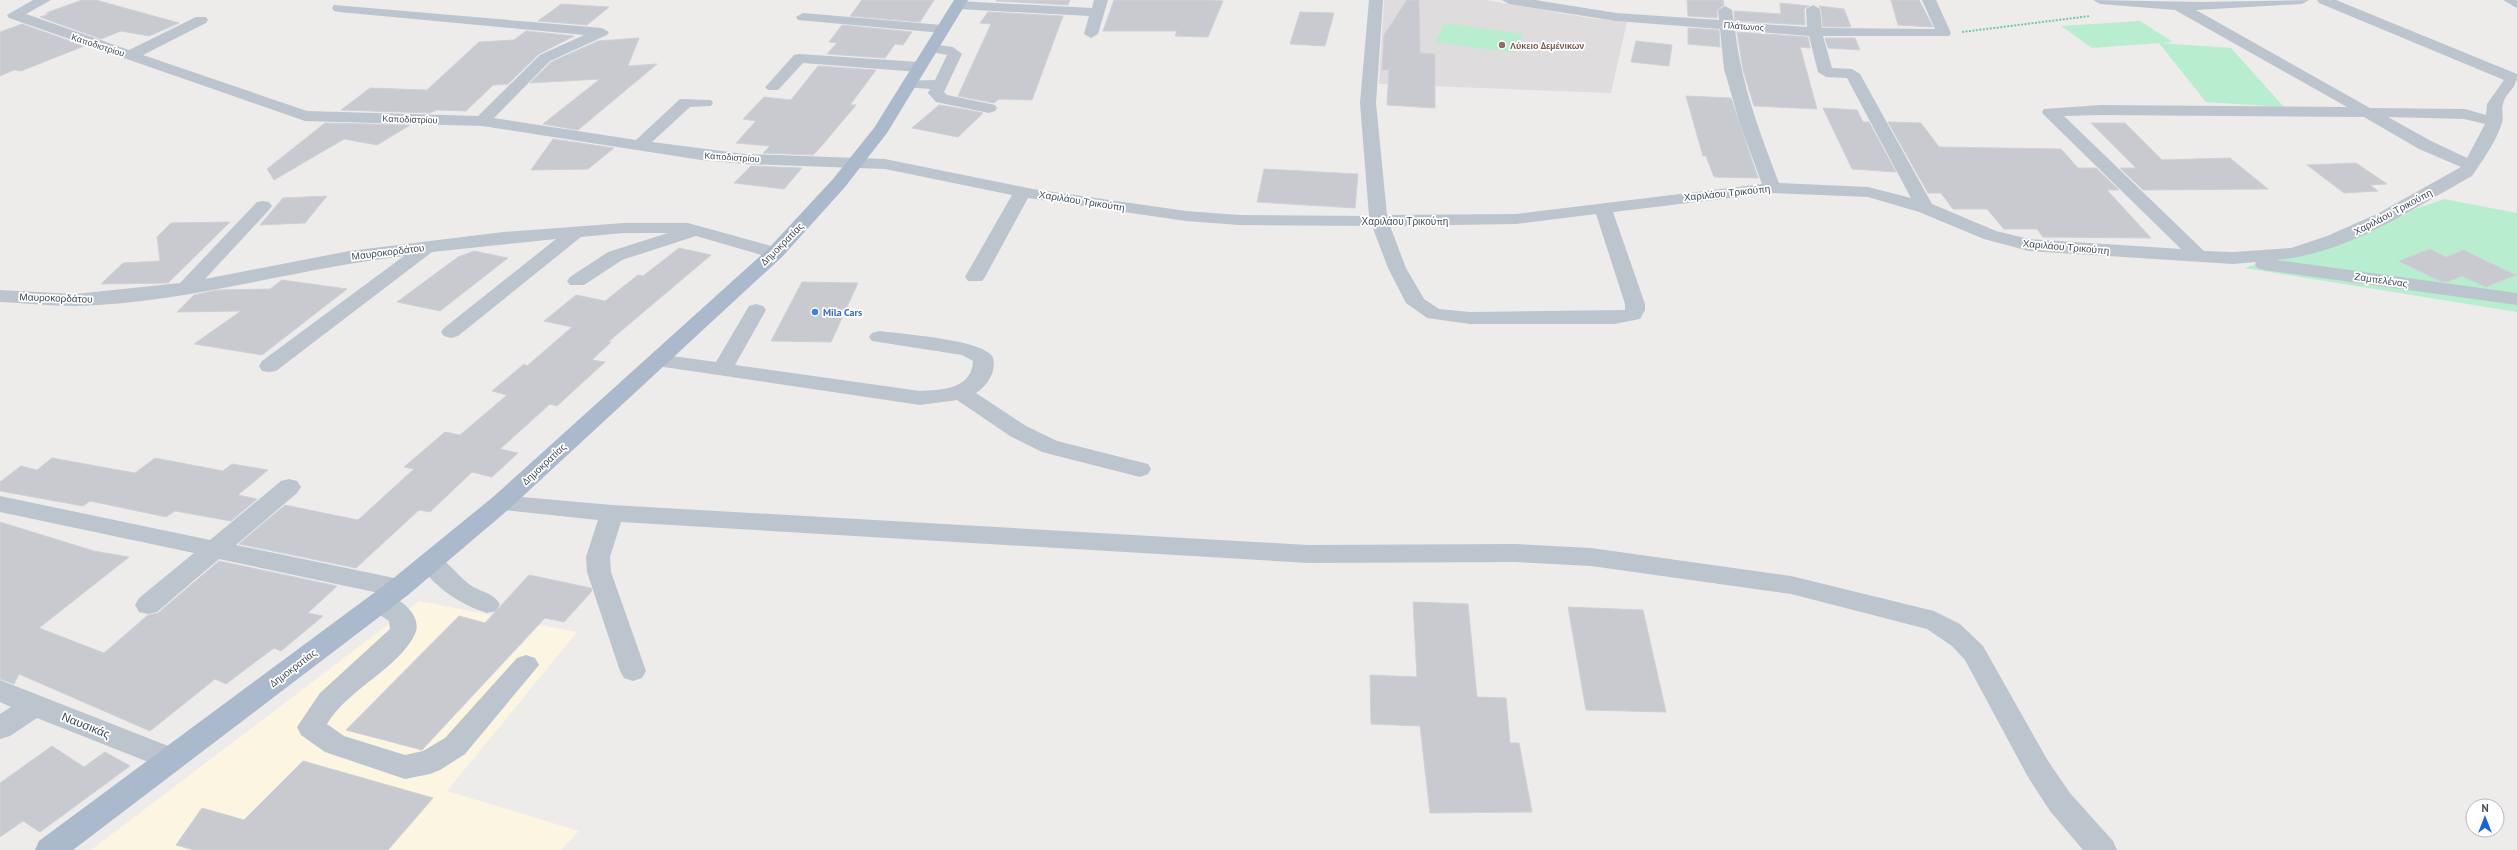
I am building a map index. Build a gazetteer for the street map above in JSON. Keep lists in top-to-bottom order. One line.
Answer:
{"streets":{"main road":["Δημοκρατίας"],"street":["Πλάτωνος","Καποδιστρίου","Χαριλάου Τρικούπη","Μαυροκορδάτου","Ζαμπελένας","Ναυσικάς"]},"crossings":[["Καποδιστρίου","Χαριλάου Τρικούπη"],["Καποδιστρίου","Δημοκρατίας"],["Χαριλάου Τρικούπη","Δημοκρατίας"],["Χαριλάου Τρικούπη","Ζαμπελένας"],["Δημοκρατίας","Μαυροκορδάτου"],["Δημοκρατίας","Ναυσικάς"]],"places":["Λύκειο Δεμένικων","Mila Cars"],"north":"top"}
